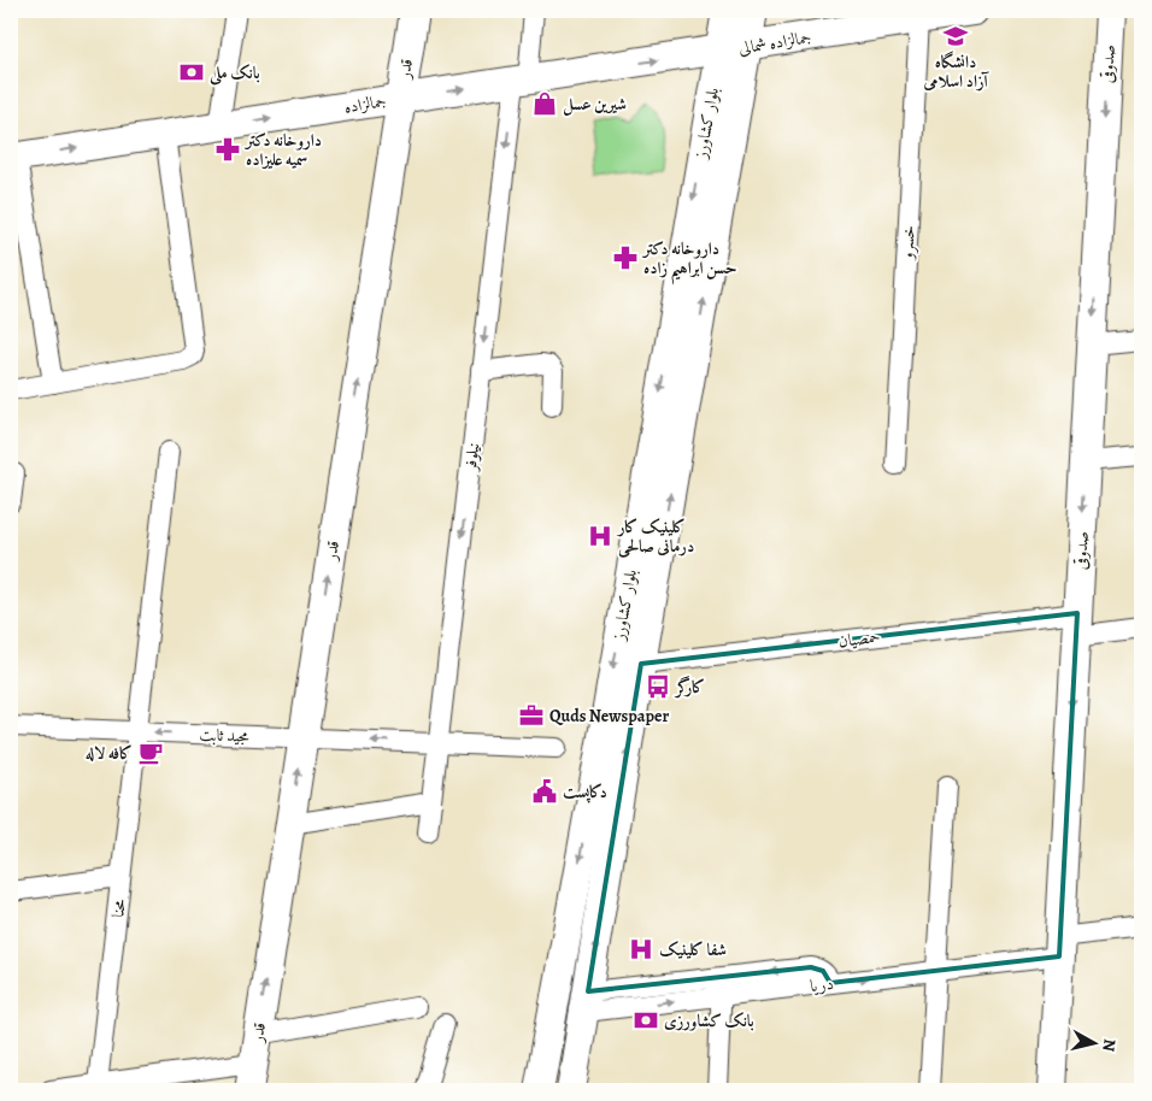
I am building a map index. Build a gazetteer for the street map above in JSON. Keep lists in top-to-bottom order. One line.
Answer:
{"streets":{"main road":["جمالزاده شمالی","صدوقی","قدر","جمالزاده","بلوار کشاورز"],"street":["خسرو","نیلوفر","حمصیان","مجید ثابت","محنا","دریا"]},"crossings":[["جمالزاده شمالی","جمالزاده"],["جمالزاده شمالی","بلوار کشاورز"],["جمالزاده شمالی","خسرو"],["صدوقی","حمصیان"],["صدوقی","دریا"],["قدر","جمالزاده"],["قدر","مجید ثابت"],["جمالزاده","بلوار کشاورز"],["جمالزاده","نیلوفر"],["بلوار کشاورز","حمصیان"],["بلوار کشاورز","دریا"],["نیلوفر","مجید ثابت"],["مجید ثابت","محنا"]],"one_way":["صدوقی","قدر","جمالزاده","نیلوفر","حمصیان","دریا"],"places":{"school or university":["دانشگاه آزاد اسلامی"],"bank":["بانک ملی","بانک کشاورزی"],"shop":["شیرین عسل"],"pharmacy":["داروخانه دکتر سمیه علیزاده","داروخانه دکتر حسن ابراهیم زاده"],"hospital":["کلینیک کار درمانی صالحی","شفا کلینیک"],"bus stop":["کارگر"],"office":["Quds Newspaper"],"cafe":["کافه لاله"],"public building":["دکاپست"]},"north":"right"}
